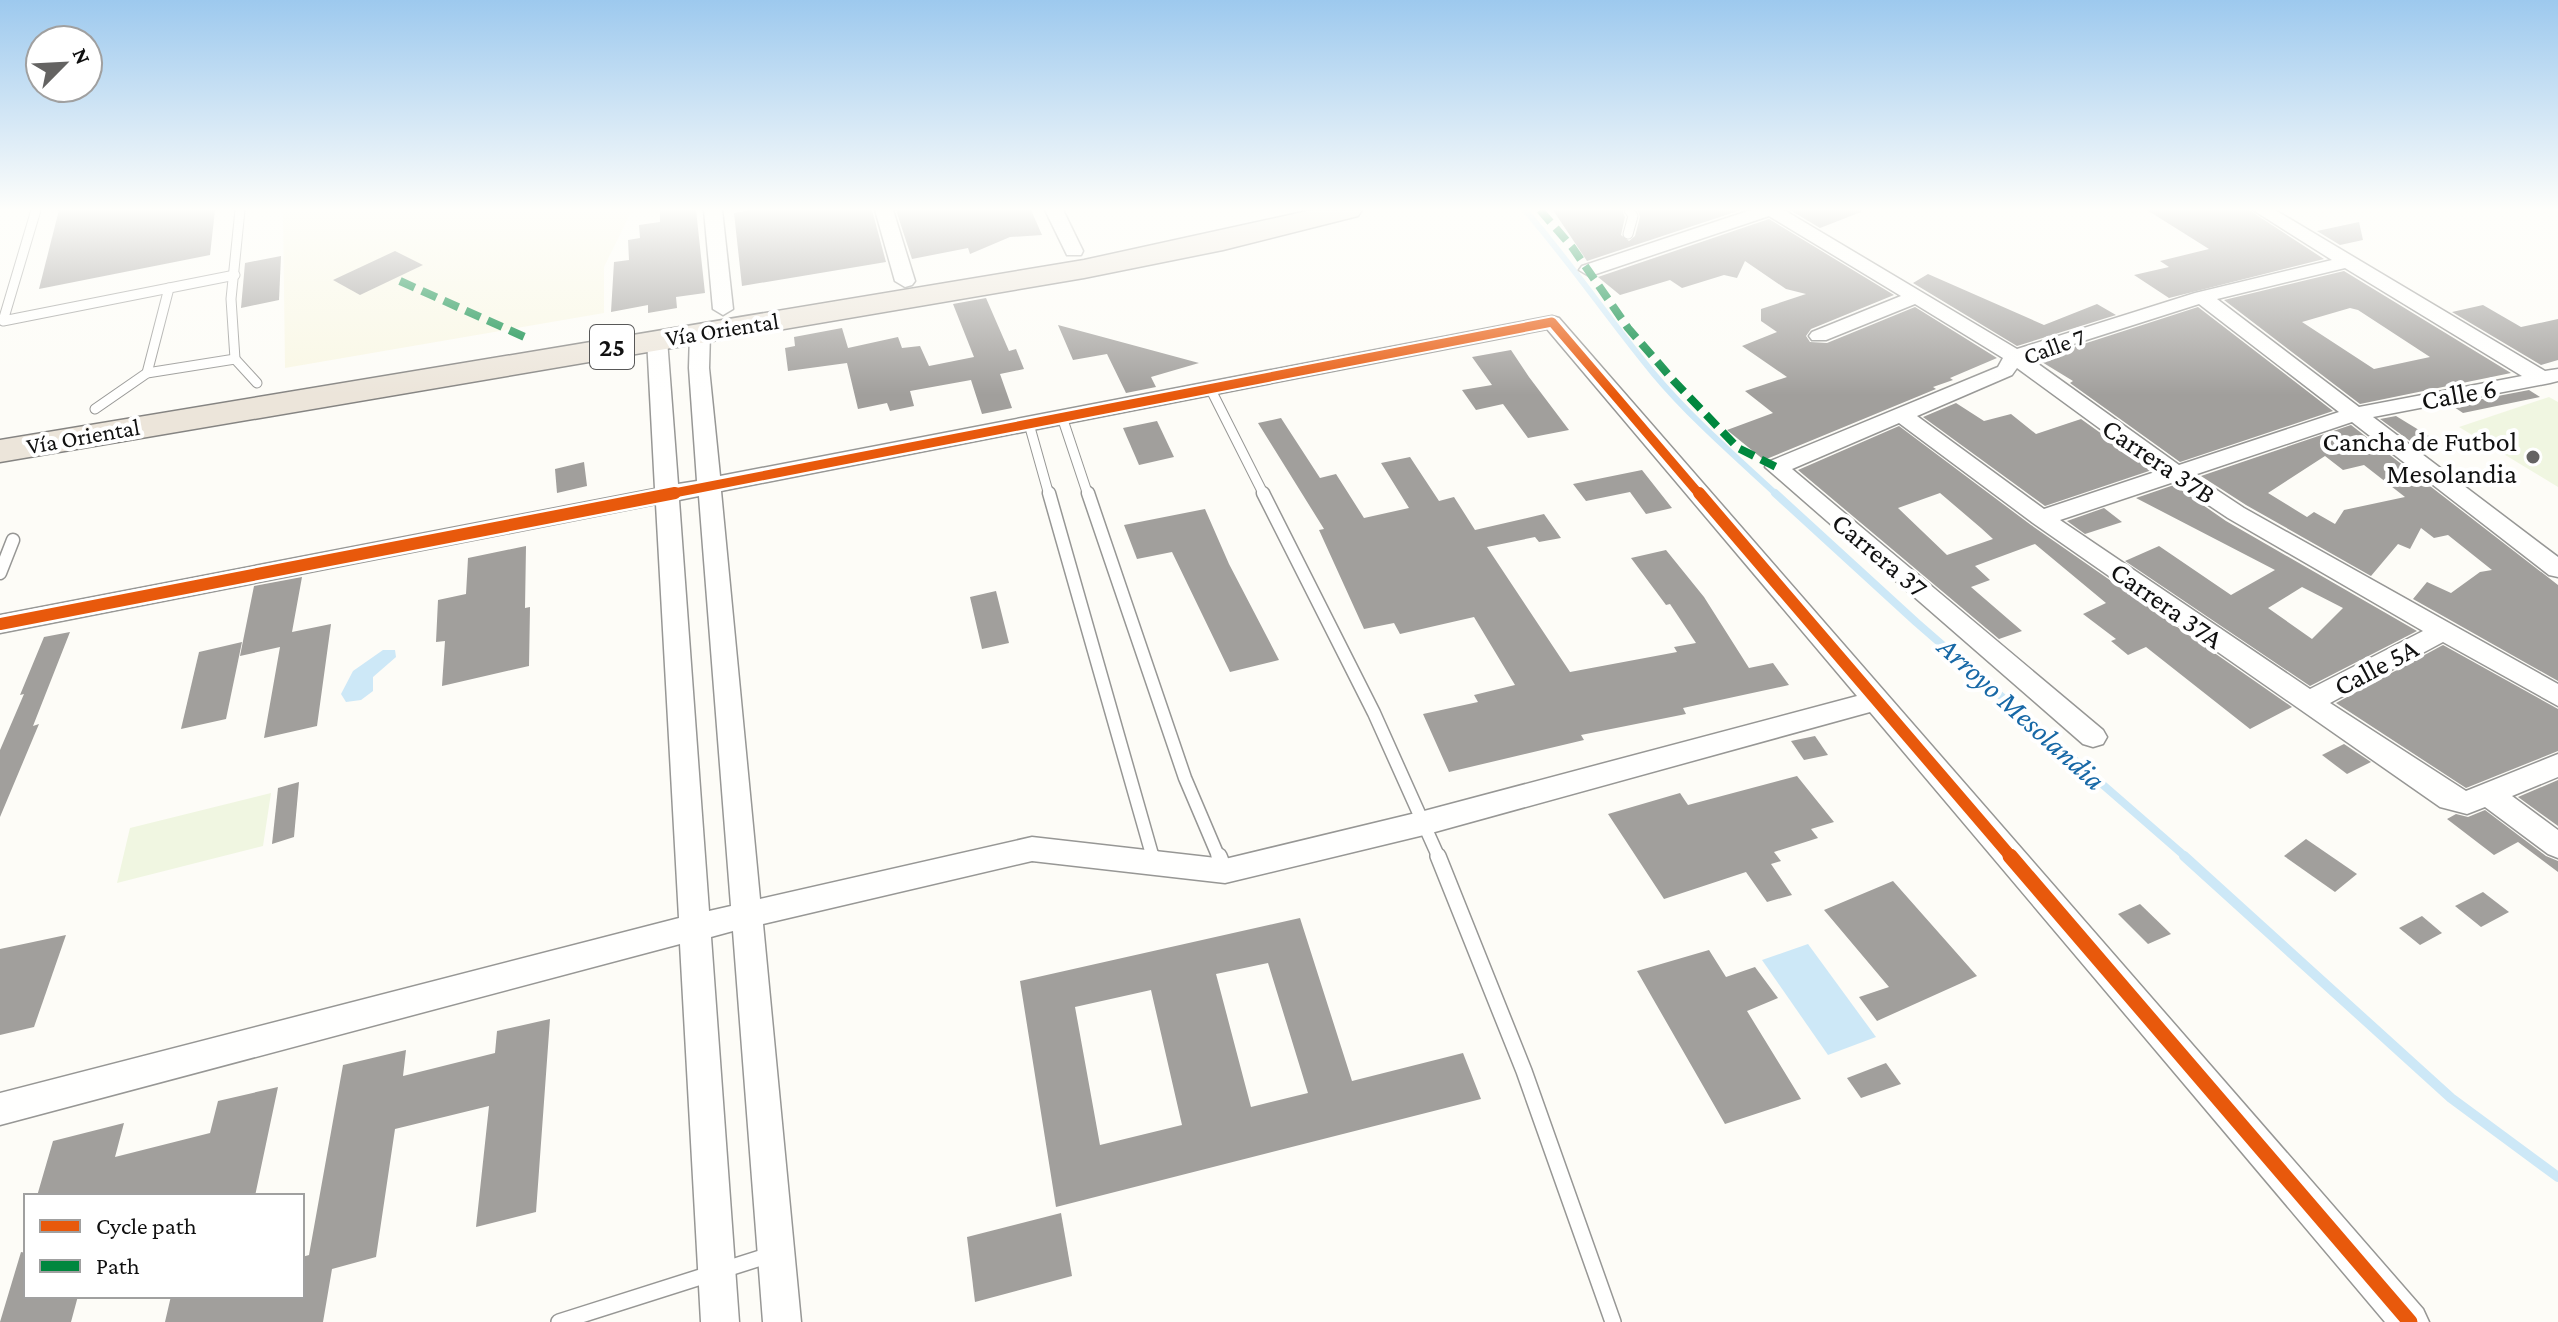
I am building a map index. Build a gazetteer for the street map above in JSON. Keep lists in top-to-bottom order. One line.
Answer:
{"streets":{"highway":["Vía Oriental","25"],"street":["Calle 7","Calle 6","Carrera 37B","Carrera 37","Carrera 37A","Calle 5A"]},"crossings":[["Calle 7","Carrera 37B"],["Calle 7","Carrera 37"],["Calle 7","Carrera 37A"],["Calle 6","Carrera 37B"],["Calle 6","Carrera 37A"],["Carrera 37B","Calle 5A"],["Carrera 37A","Calle 5A"]],"water":["Arroyo Mesolandia"],"places":["Cancha de Futbol Mesolandia"],"legend":["Cycle path","Path"],"north":"top right"}
